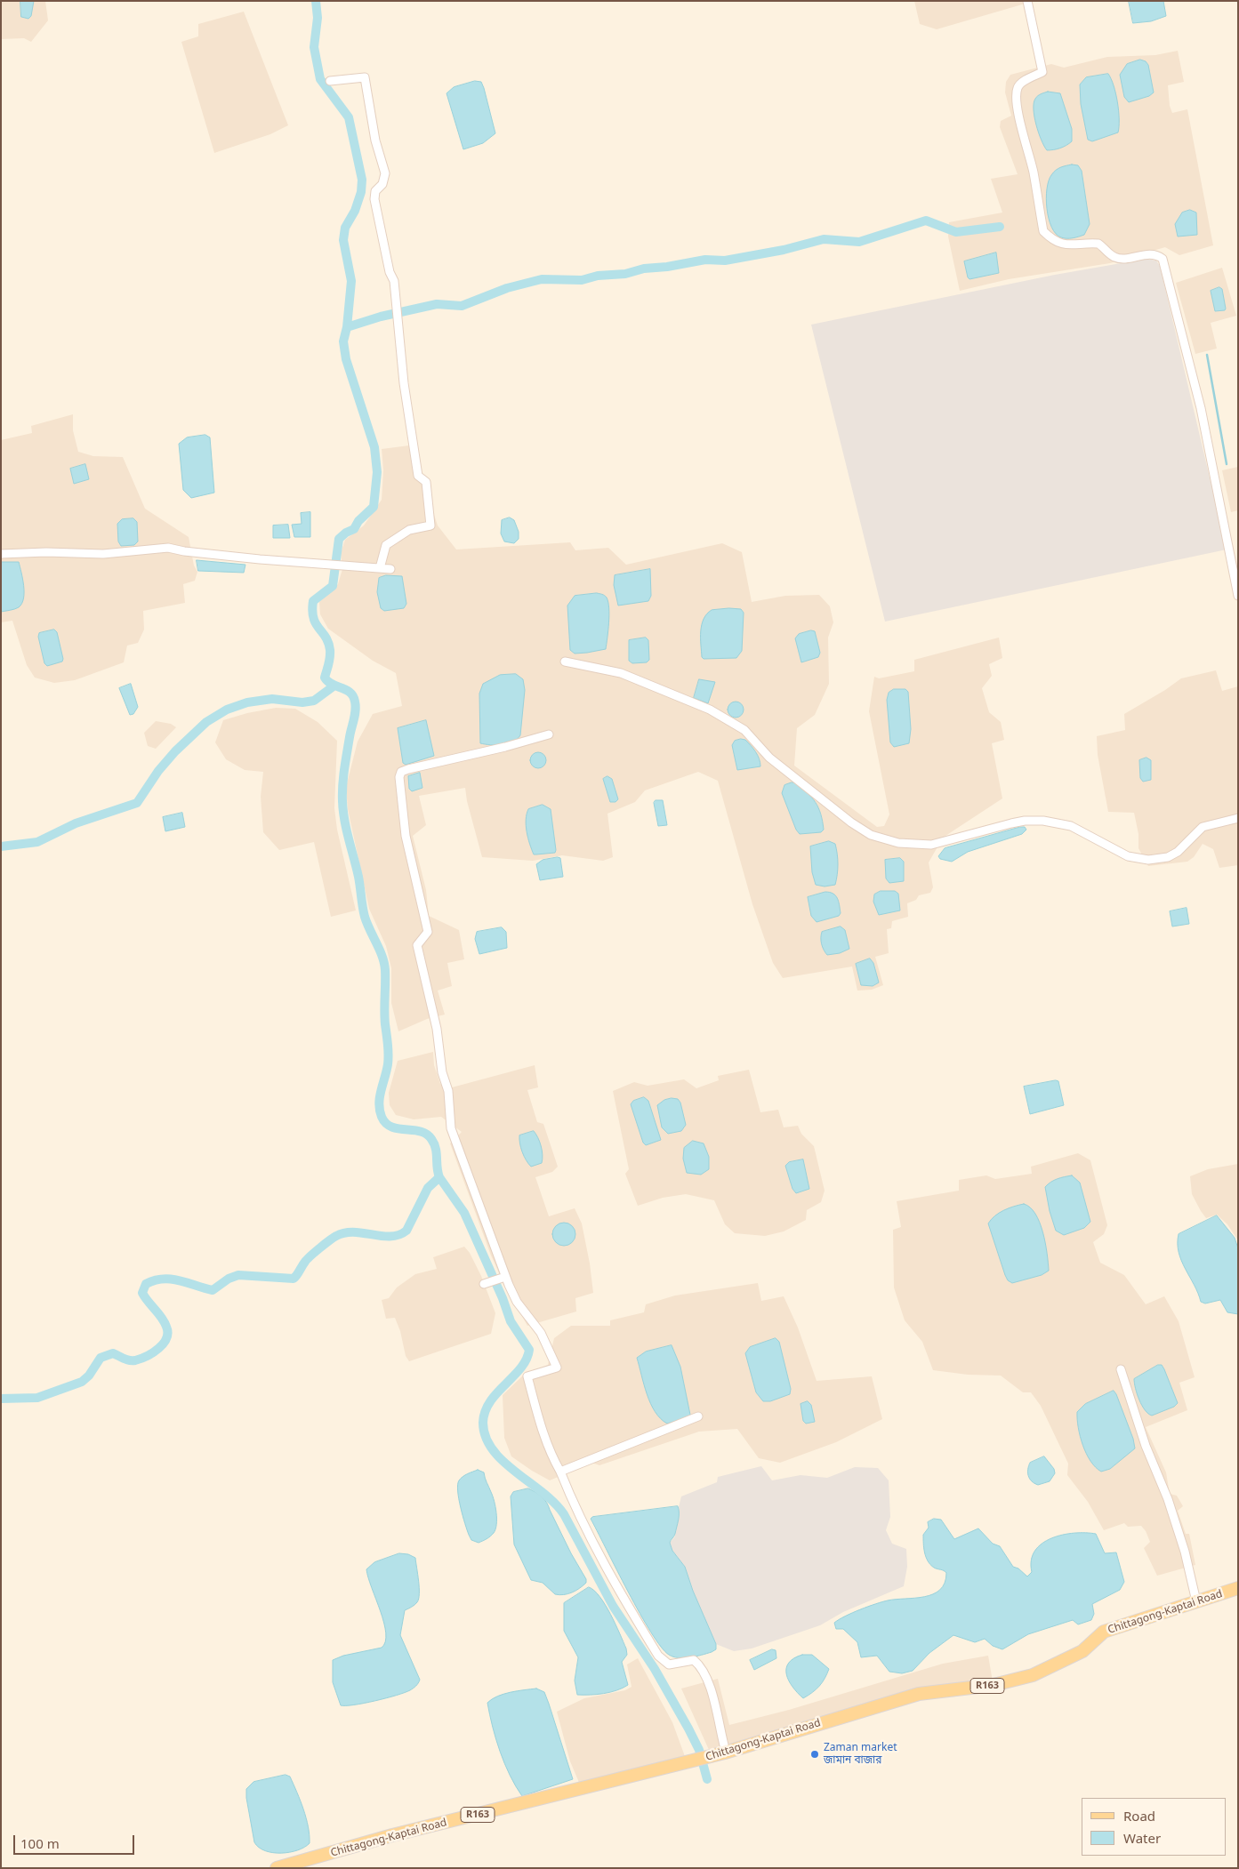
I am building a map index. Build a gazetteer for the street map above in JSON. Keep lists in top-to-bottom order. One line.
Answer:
{"streets":{"main road":["Chittagong-Kaptai Road","R163"]},"places":["Zaman market জামান বাজার"],"legend":["Road","Water"],"scale_bar":"100 m"}
